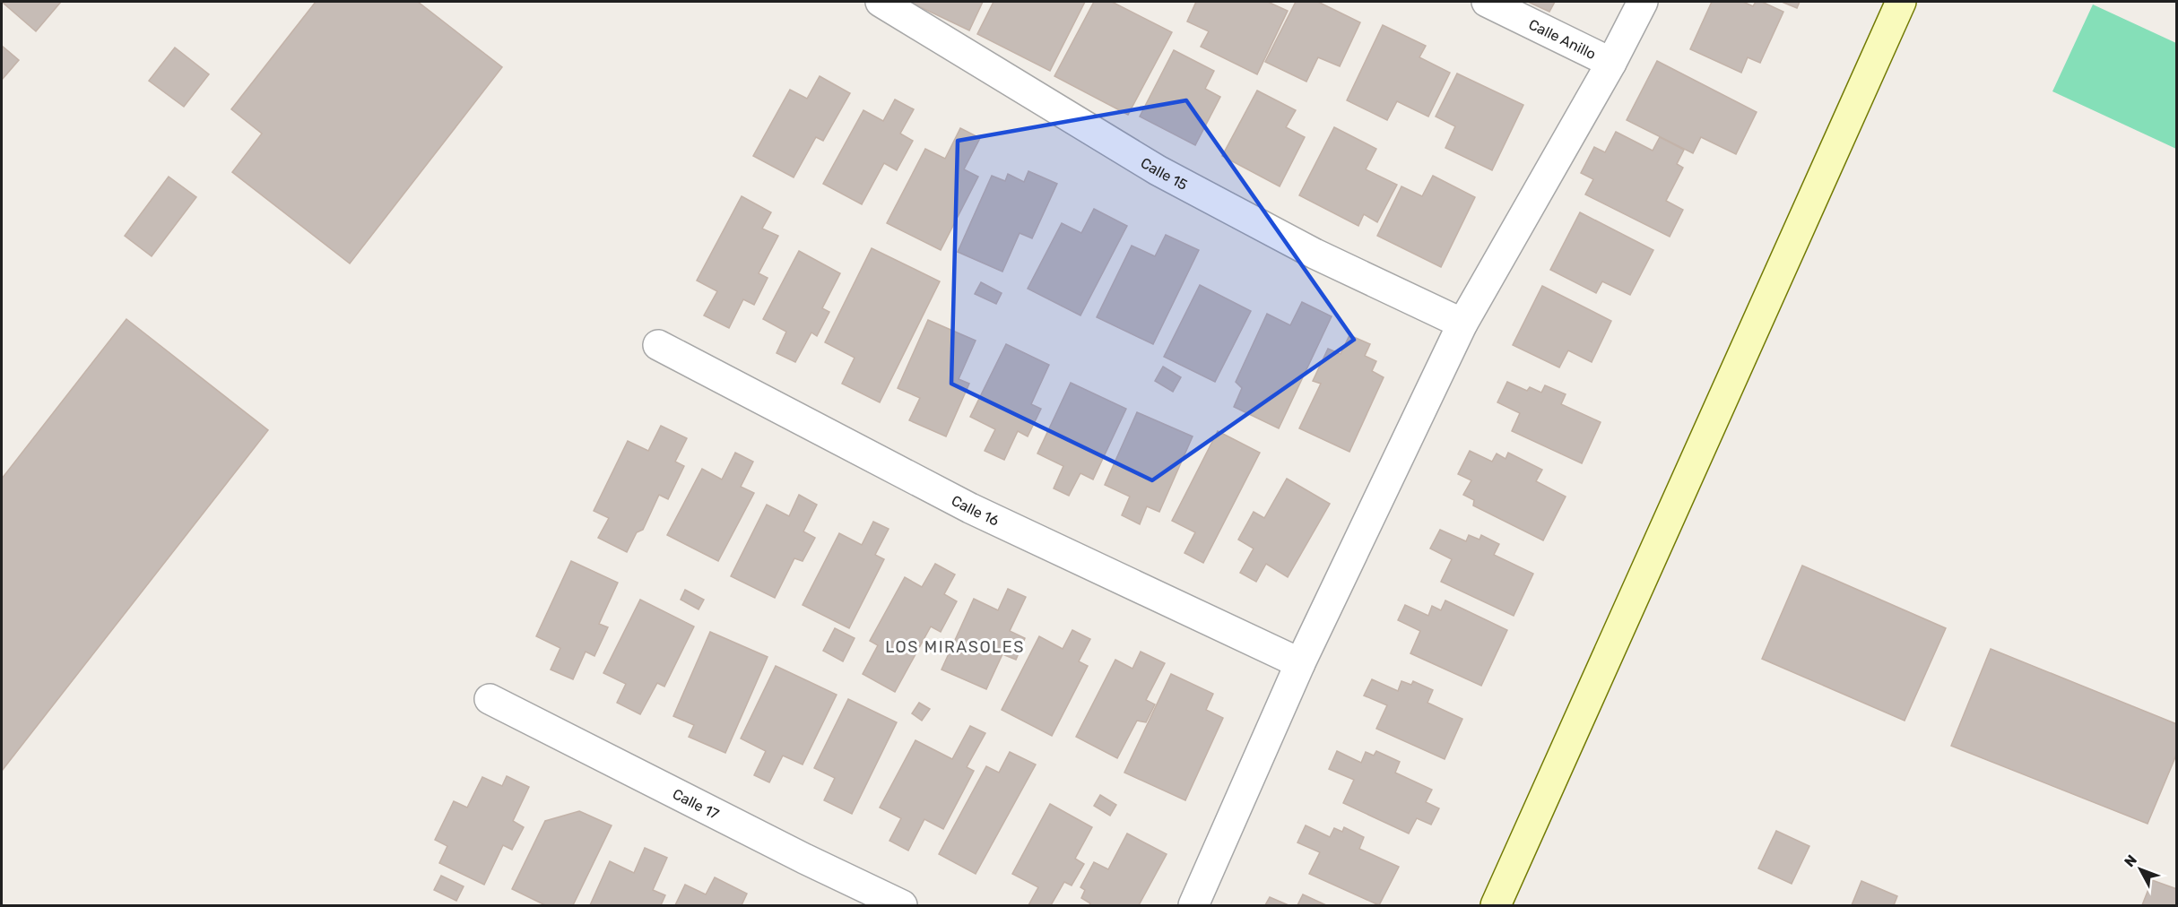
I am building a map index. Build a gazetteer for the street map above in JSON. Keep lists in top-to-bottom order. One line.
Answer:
{"streets":{"street":["Calle Anillo","Calle 15","Calle 16","Calle 17"]},"districts":["LOS MIRASOLES"],"north":"top left"}
